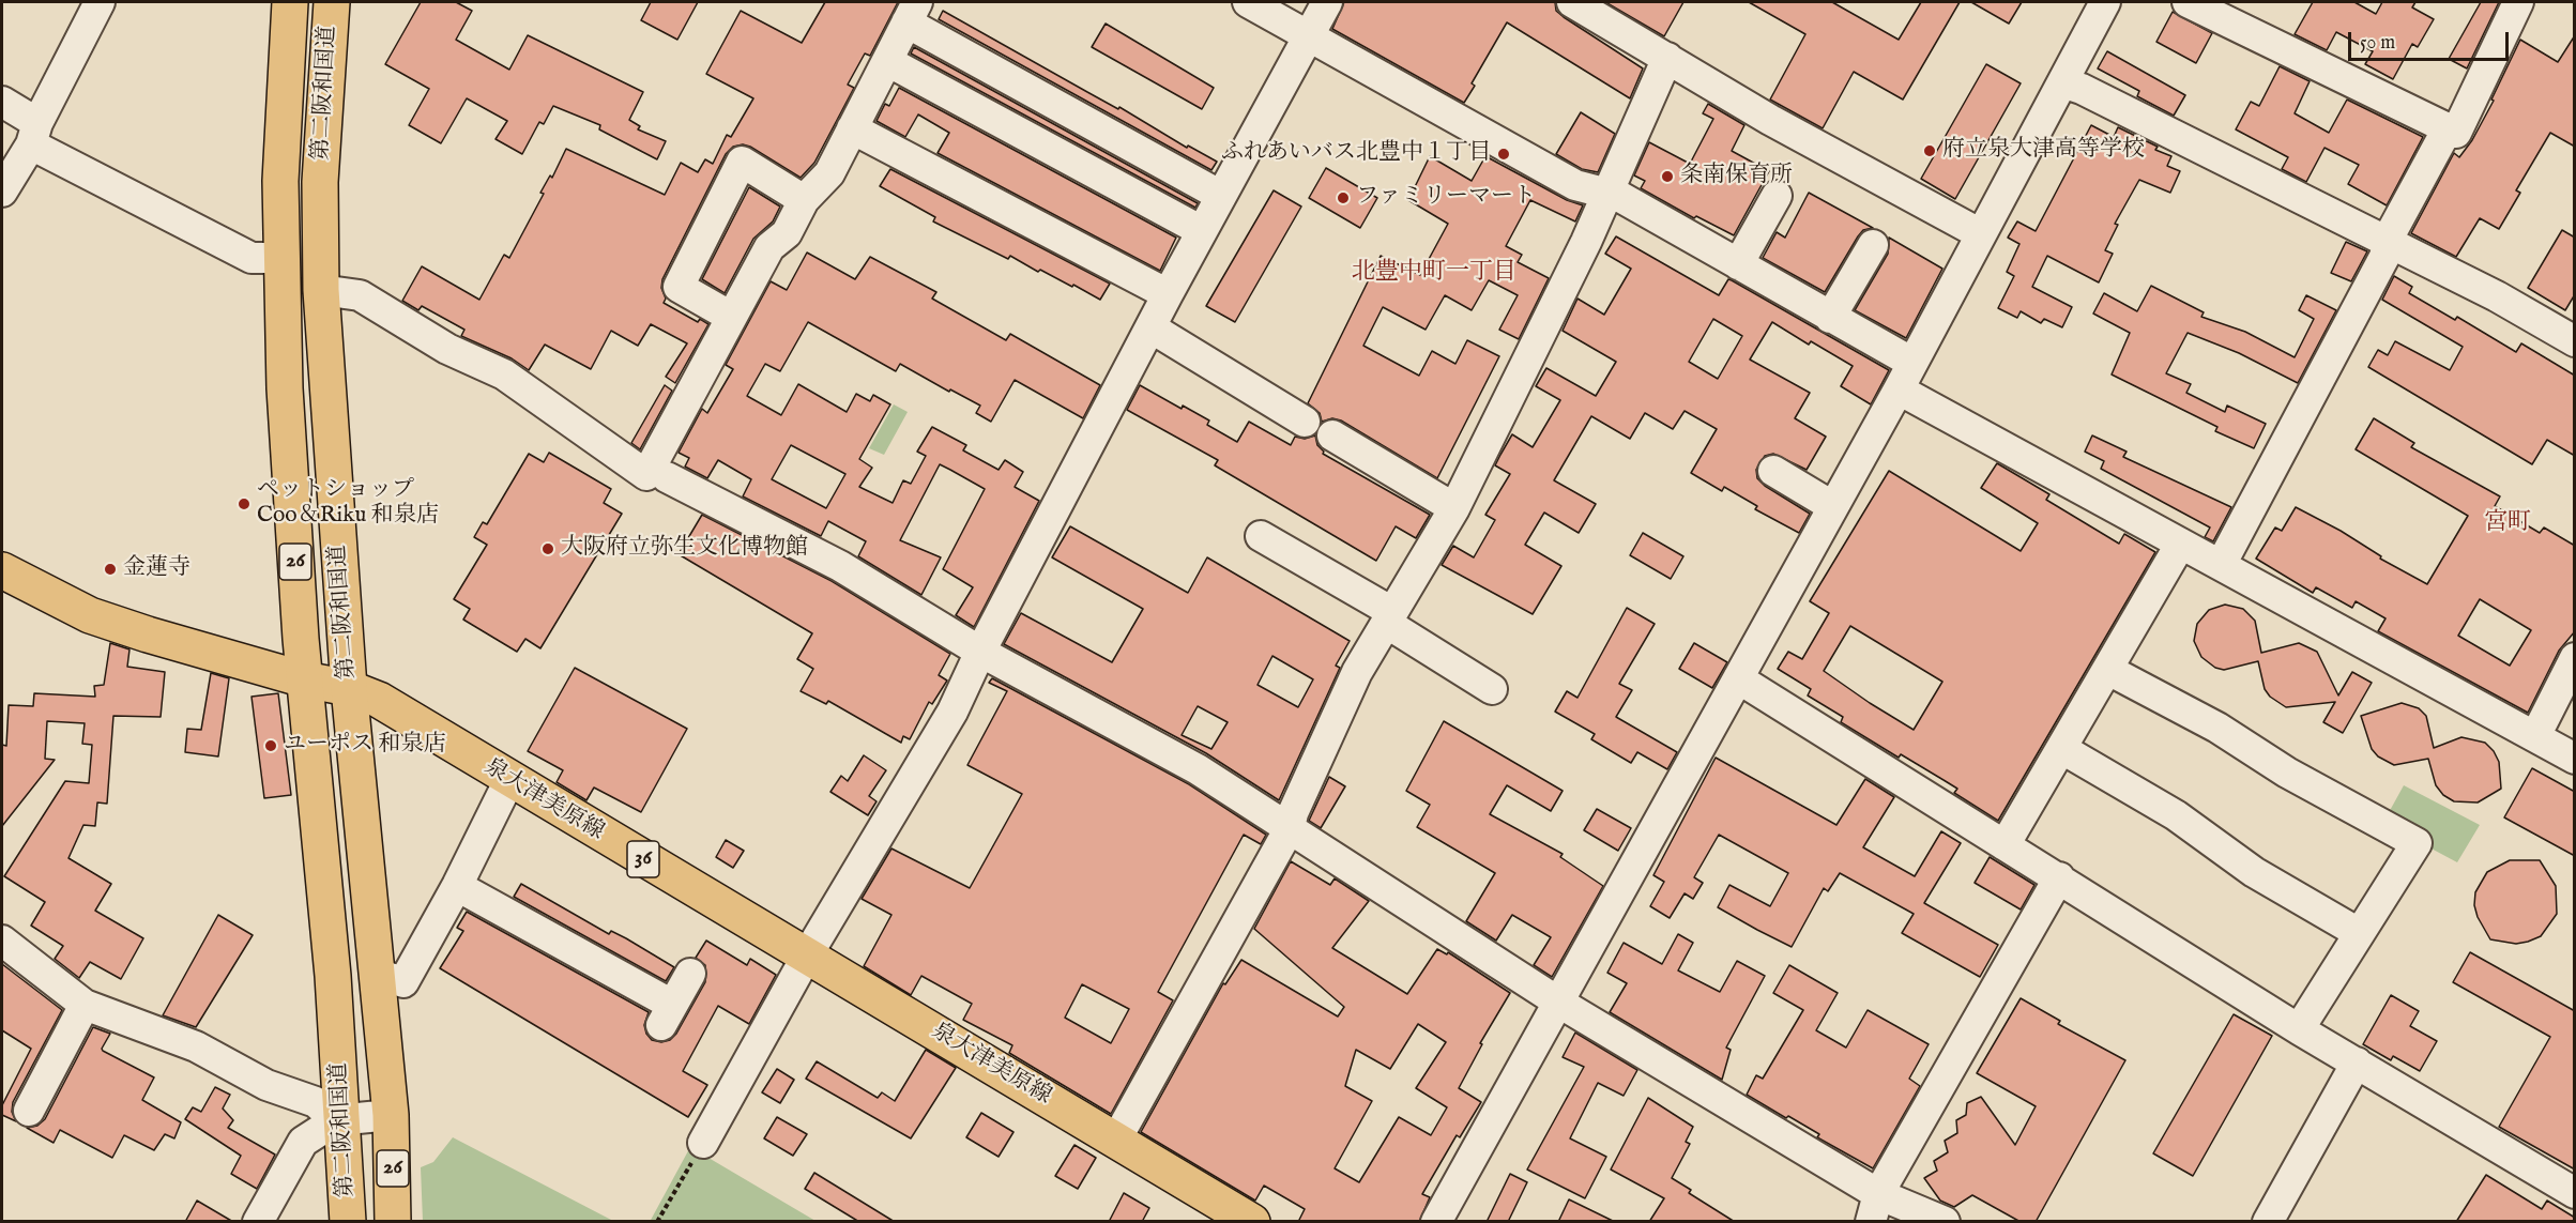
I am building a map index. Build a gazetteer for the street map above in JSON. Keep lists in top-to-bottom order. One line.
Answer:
{"streets":{"main road":["第二阪和国道","26","泉大津美原線","36"]},"crossings":[["第二阪和国道","泉大津美原線"]],"districts":["北豊中町一丁目","宮町"],"places":["府立泉大津高等学校","ふれあいバス北豊中１丁目","条南保育所","ファミリーマート","ペットショップ Coo＆Riku 和泉店","大阪府立弥生文化博物館","金蓮寺","ユーポス 和泉店"],"scale_bar":"50 m"}
